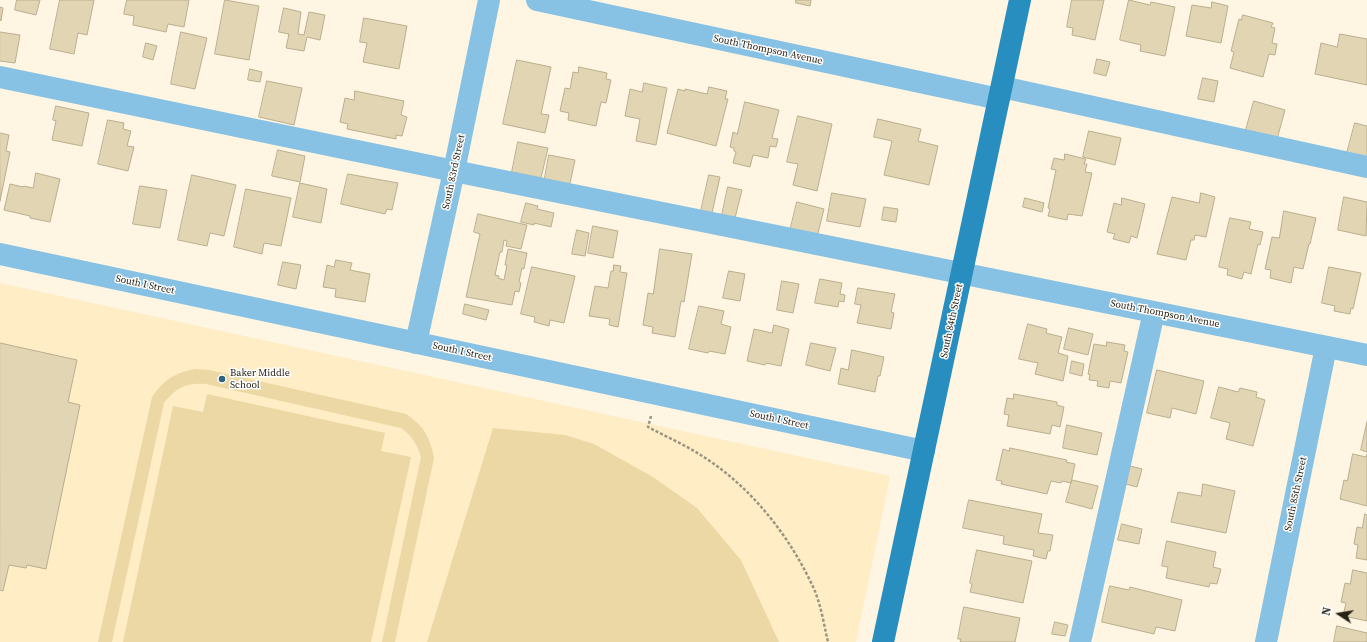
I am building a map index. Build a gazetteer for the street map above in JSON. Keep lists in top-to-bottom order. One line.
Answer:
{"streets":{"main road":["South 84th Street"],"street":["South Thompson Avenue","South 83rd Street","South I Street","South 85th Street"]},"crossings":[["South Thompson Avenue","South 83rd Street"],["South Thompson Avenue","South 84th Street"],["South Thompson Avenue","South 85th Street"],["South 83rd Street","South I Street"],["South I Street","South 84th Street"]],"places":["Baker Middle School"],"north":"left"}
